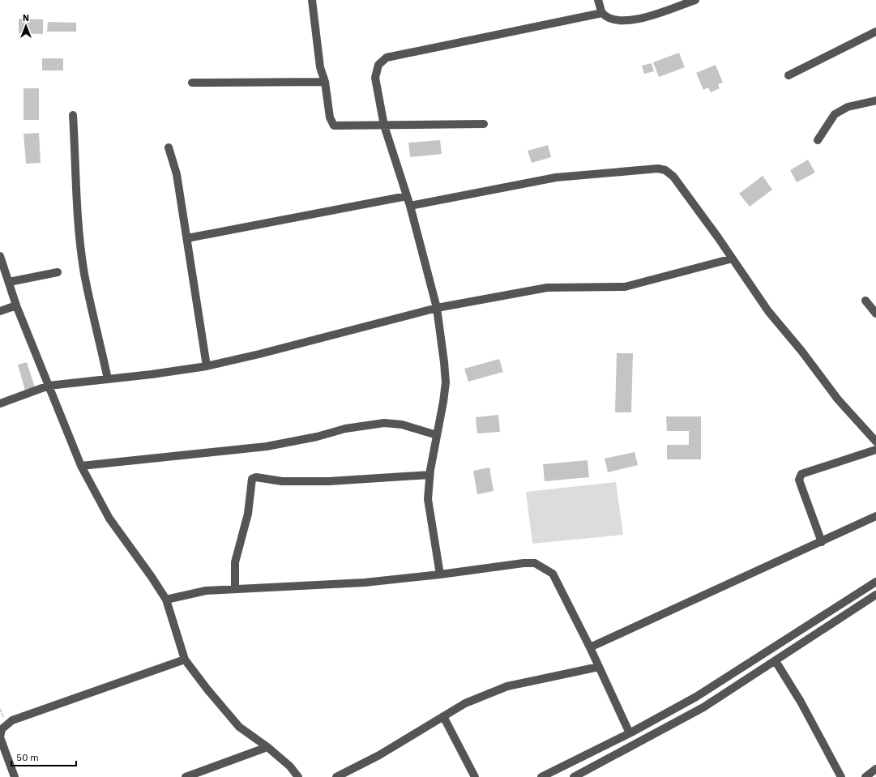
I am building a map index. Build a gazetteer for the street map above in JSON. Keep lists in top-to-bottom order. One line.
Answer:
{"scale_bar":"50 m","north":"top"}
